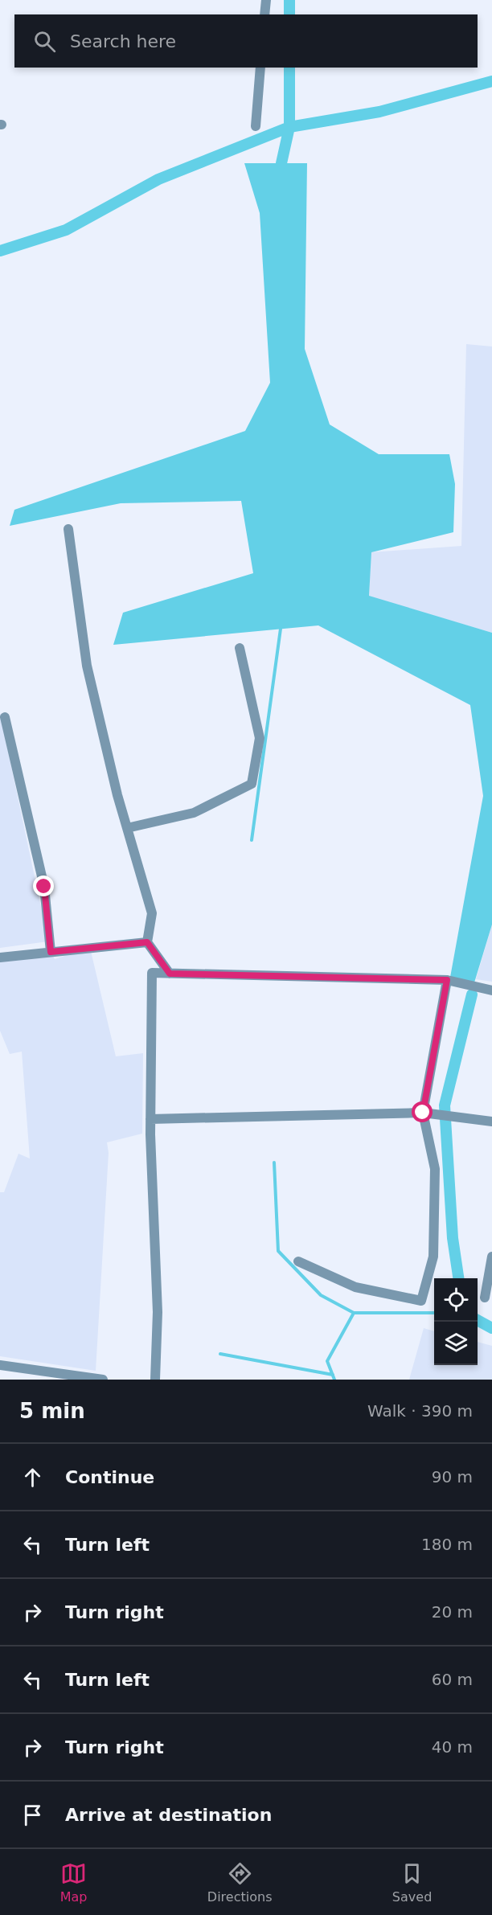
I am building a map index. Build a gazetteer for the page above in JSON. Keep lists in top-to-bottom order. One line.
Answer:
{"page":{"search":"Search here","heading":["5 min","Walk · 390 m"],"list":[["Continue","90 m"],["Turn left","180 m"],["Turn right","20 m"],["Turn left","60 m"],["Turn right","40 m"],"Arrive at destination"],"nav":["Map","Directions","Saved"]}}
